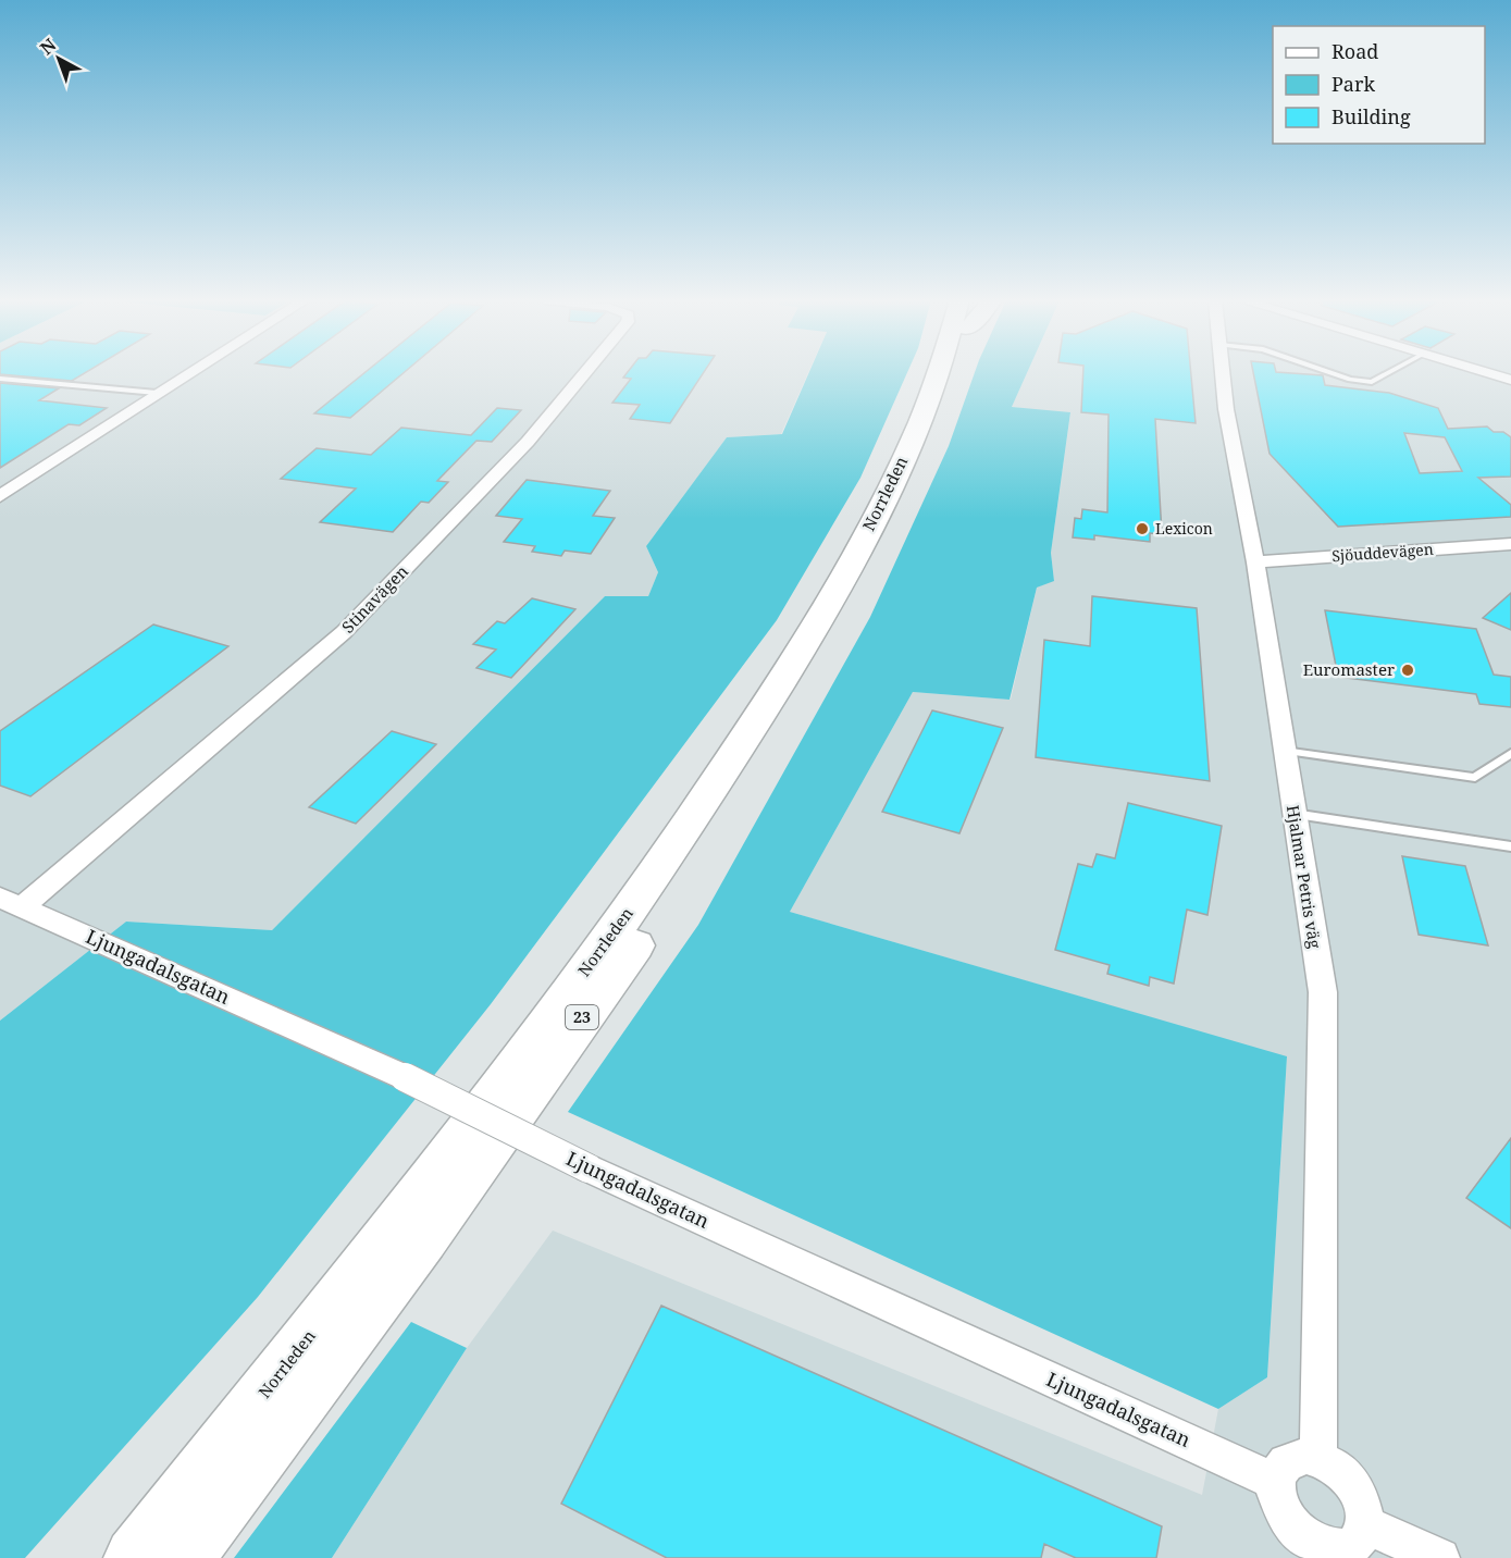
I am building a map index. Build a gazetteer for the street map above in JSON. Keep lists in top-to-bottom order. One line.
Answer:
{"streets":{"highway":["Norrleden","23"],"street":["Sjöuddevägen","Stinavägen","Hjalmar Petris väg","Ljungadalsgatan"]},"crossings":[["Sjöuddevägen","Hjalmar Petris väg"],["Stinavägen","Ljungadalsgatan"],["Hjalmar Petris väg","Ljungadalsgatan"]],"places":["Lexicon","Euromaster"],"legend":["Road","Park","Building"],"north":"top left"}
